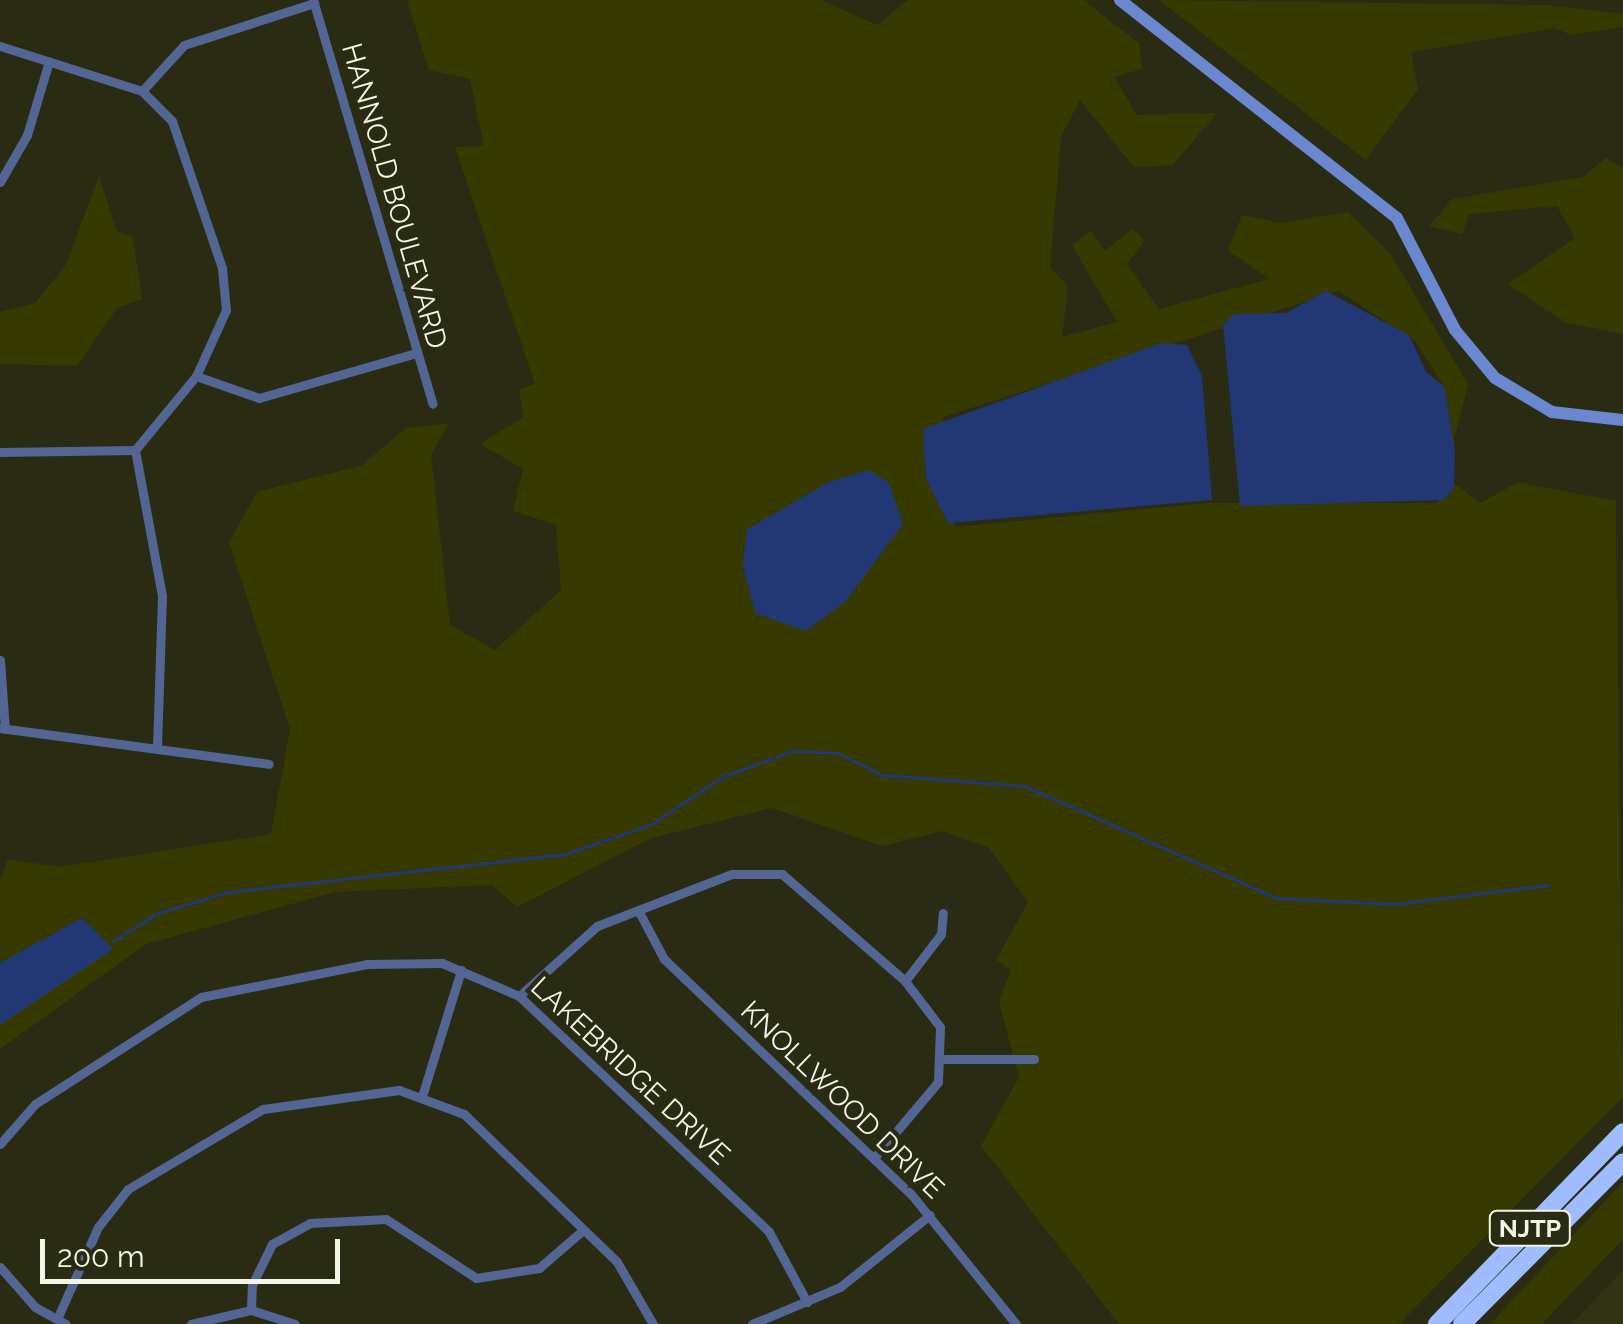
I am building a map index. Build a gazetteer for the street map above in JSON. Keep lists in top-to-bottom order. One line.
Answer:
{"streets":{"highway":["NJTP"],"street":["HANNOLD BOULEVARD","LAKEBRIDGE DRIVE","KNOLLWOOD DRIVE"]},"scale_bar":"200 m"}
